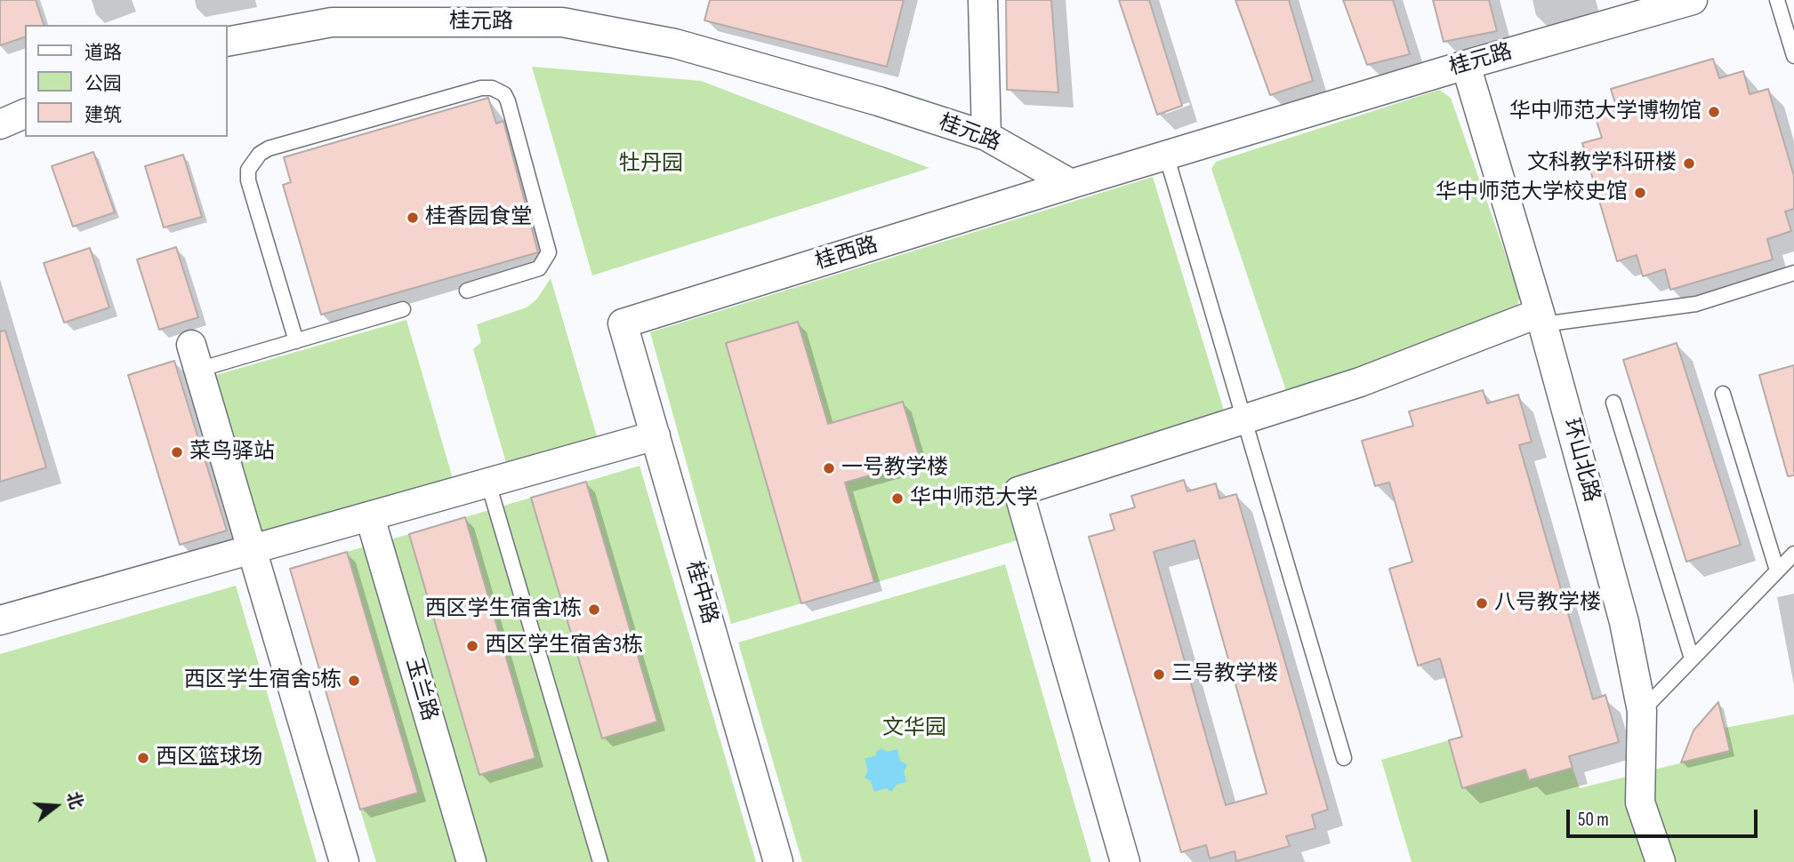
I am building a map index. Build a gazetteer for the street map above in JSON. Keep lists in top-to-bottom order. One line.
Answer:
{"streets":{"street":["桂元路","桂西路","环山北路","桂中路","玉兰路"]},"crossings":[["桂元路","桂西路"],["桂元路","环山北路"],["桂西路","桂中路"]],"parks":["牡丹园","文华园"],"places":["华中师范大学博物馆","文科教学科研楼","华中师范大学校史馆","桂香园食堂","菜鸟驿站","一号教学楼","华中师范大学","八号教学楼","西区学生宿舍1栋","西区学生宿舍3栋","三号教学楼","西区学生宿舍5栋","西区篮球场"],"legend":["道路","公园","建筑"],"scale_bar":"50 m","north":"right"}
